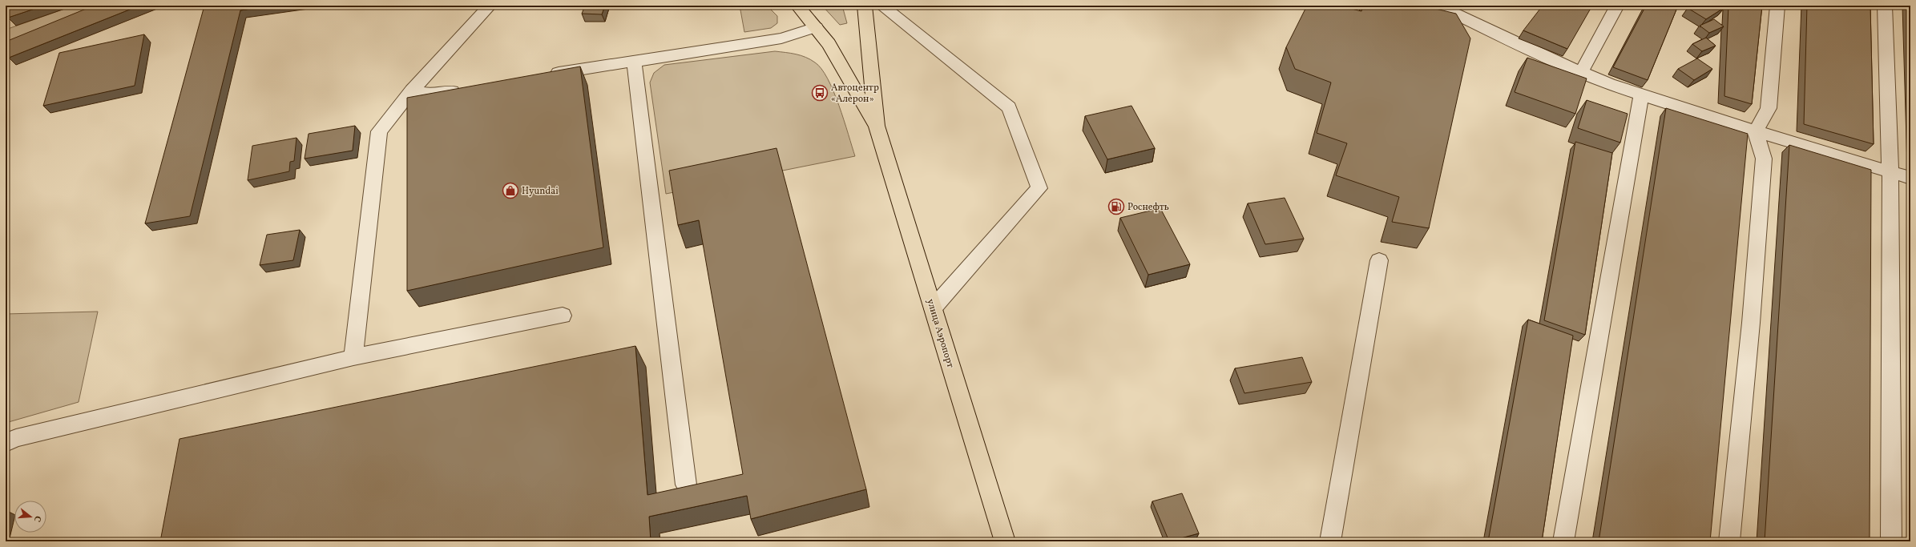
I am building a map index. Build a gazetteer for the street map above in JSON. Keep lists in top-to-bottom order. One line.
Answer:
{"streets":{"main road":["улица Аэропорт"]},"places":{"bus stop":["Автоцентр «Алерон»"],"shop":["Hyundai"],"fuel station":["Роснефть"]},"north":"right"}
